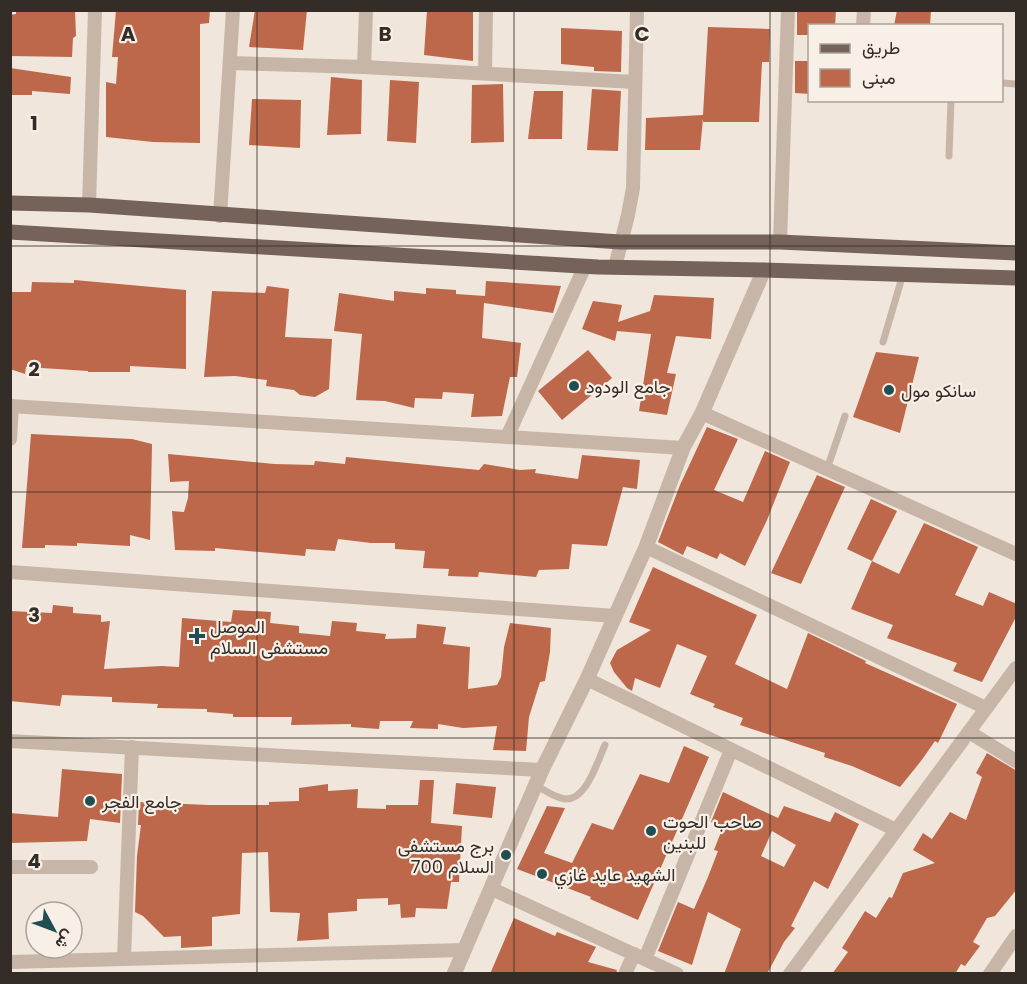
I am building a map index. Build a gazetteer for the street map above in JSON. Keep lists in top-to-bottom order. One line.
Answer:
{"places":{"other":["جامع الودود","سانكو مول","جامع الفجر","صاحب الحوت للبنين","برج مستشفى السلام 700","الشهيد عايد غازي"],"health":["الموصل مستشفى السلام"]},"legend":["طريق","مبنى"],"north":"bottom right","grid":{"columns":["A","B","C"],"rows":["1","2","3","4"]}}
